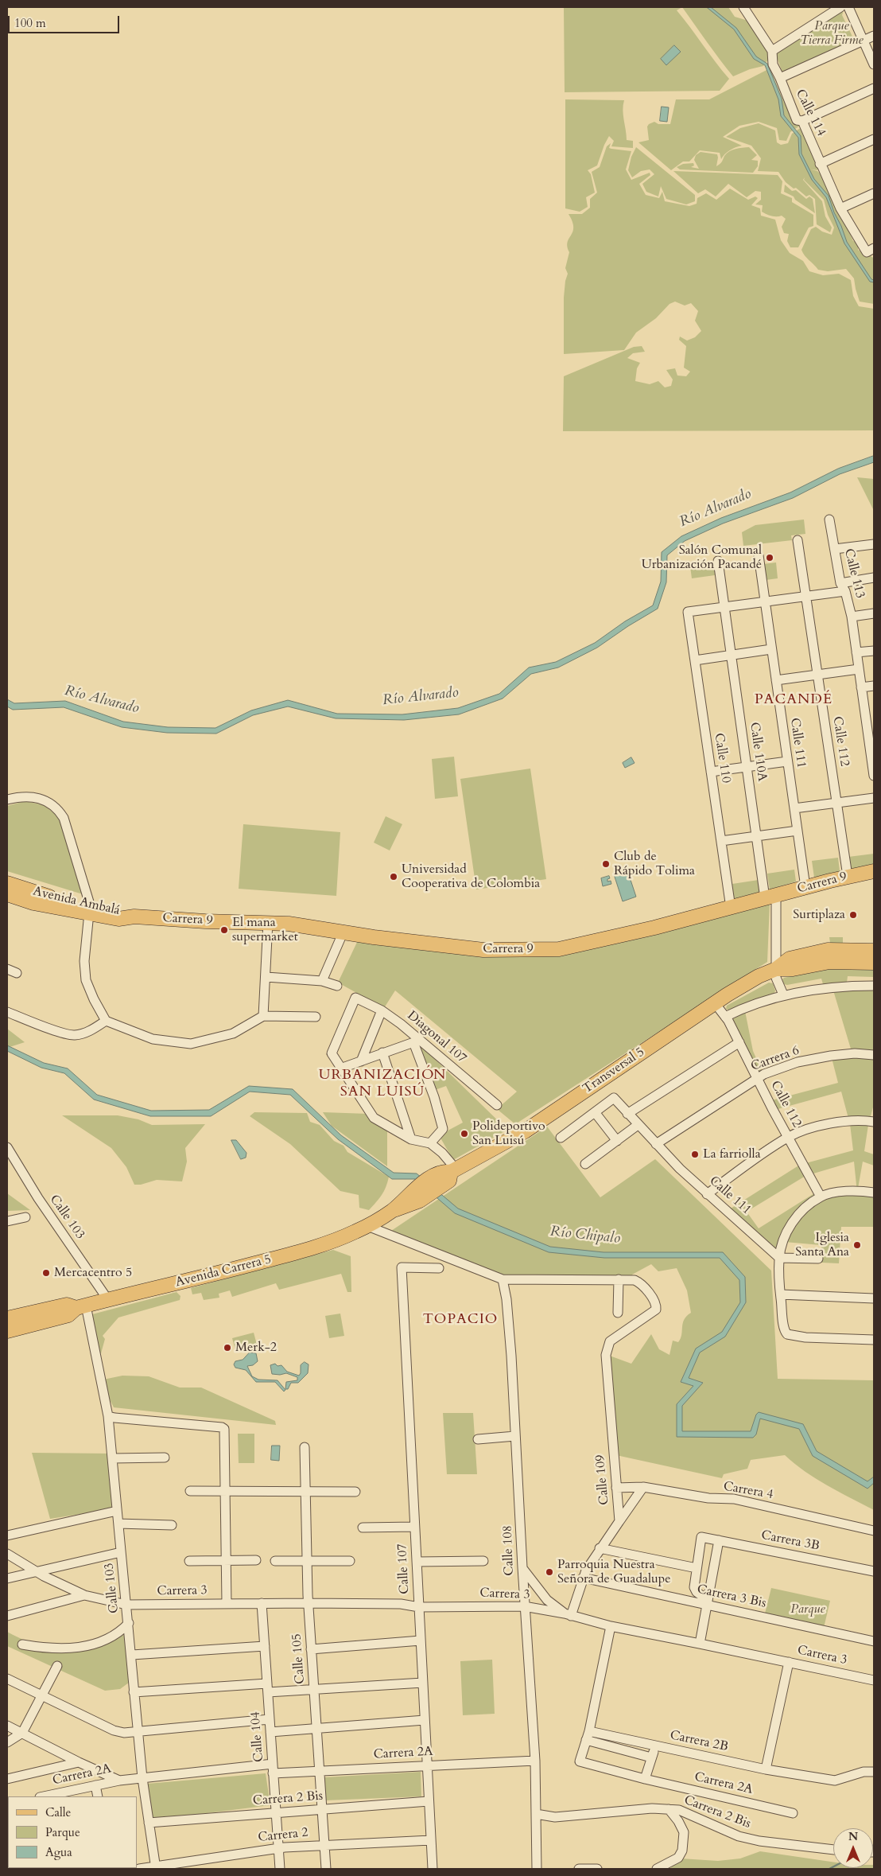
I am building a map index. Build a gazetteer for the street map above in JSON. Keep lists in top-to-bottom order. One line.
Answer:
{"streets":{"main road":["Carrera 9","Avenida Ambalá","Transversal 5","Avenida Carrera 5"],"street":["Calle 114","Calle 113","Calle 112","Calle 111","Calle 110A","Calle 110","Diagonal 107","Carrera 6","Calle 103","Calle 109","Carrera 4","Carrera 3B","Calle 108","Calle 107","Carrera 3","Carrera 3 Bis","Calle 105","Calle 104","Carrera 2B","Carrera 2A","Carrera 2 Bis","Carrera 2"]},"crossings":[["Calle 112","Carrera 9"],["Calle 112","Carrera 6"],["Calle 112","Transversal 5"],["Calle 111","Carrera 9"],["Calle 111","Carrera 6"],["Calle 110A","Calle 110"],["Calle 110A","Carrera 9"],["Calle 110","Carrera 9"],["Carrera 9","Avenida Ambalá"],["Transversal 5","Avenida Carrera 5"],["Calle 103","Avenida Carrera 5"],["Calle 103","Carrera 3"],["Calle 103","Carrera 2A"],["Calle 103","Carrera 2 Bis"],["Calle 103","Carrera 2"],["Calle 109","Carrera 4"],["Calle 109","Carrera 3"],["Calle 109","Carrera 3 Bis"],["Calle 108","Carrera 3"],["Calle 108","Carrera 2A"],["Calle 108","Carrera 2 Bis"],["Calle 107","Carrera 3"],["Calle 107","Carrera 2A"],["Calle 107","Carrera 2 Bis"],["Calle 107","Carrera 2"],["Carrera 3","Calle 105"],["Carrera 3","Calle 104"],["Calle 105","Carrera 2A"],["Calle 105","Carrera 2 Bis"],["Calle 105","Carrera 2"],["Calle 104","Carrera 2A"],["Calle 104","Carrera 2 Bis"],["Calle 104","Carrera 2"],["Carrera 2B","Carrera 2A"]],"districts":["PACANDÉ","URBANIZACIÓN SAN LUISÚ","TOPACIO"],"water":["Río Alvarado","Río Chipalo"],"parks":["Parque Tierra Firme","Parque"],"places":["Salón Comunal Urbanización Pacandé","Club de Rápido Tolima","Universidad Cooperativa de Colombia","Surtiplaza","El mana supermarket","Polideportivo San Luisú","La farriolla","Iglesia Santa Ana","Mercacentro 5","Merk-2","Parroquia Nuestra Señora de Guadalupe"],"legend":["Calle","Parque","Agua"],"scale_bar":"100 m","north":"top"}
